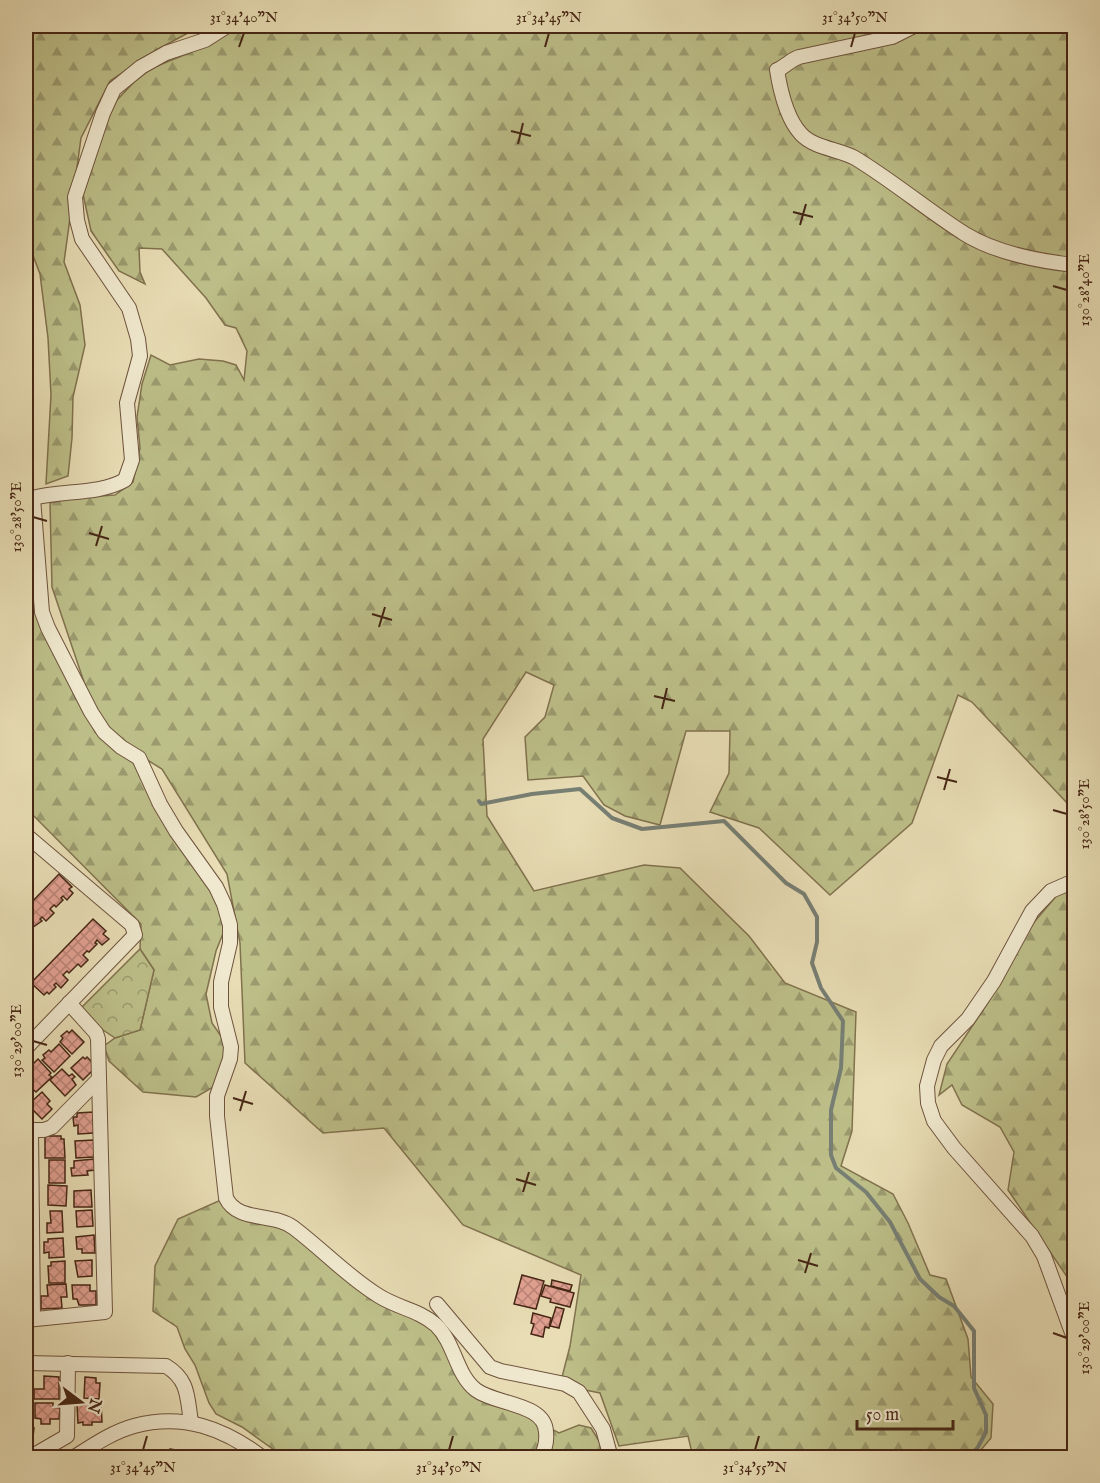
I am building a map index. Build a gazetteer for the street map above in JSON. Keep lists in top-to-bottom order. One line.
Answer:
{"scale_bar":"50 m","north":"right","coordinates":["31°34'40\"N","31°34'45\"N","31°34'50\"N","130°28'40\"E","130°28'50\"E","130°29'00\"E","31°34'55\"N"]}
